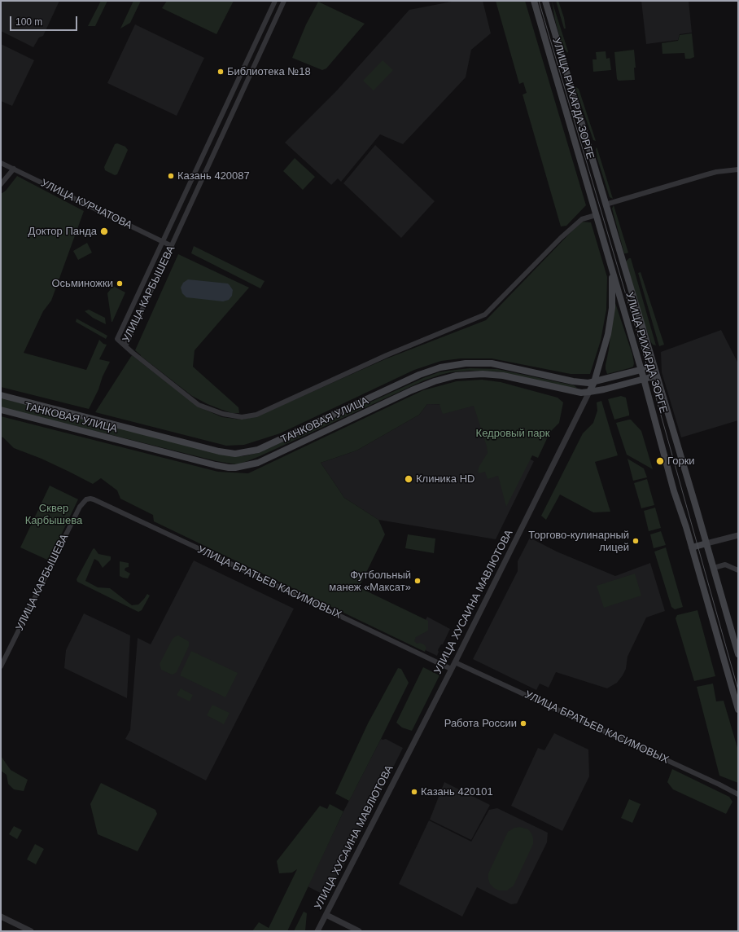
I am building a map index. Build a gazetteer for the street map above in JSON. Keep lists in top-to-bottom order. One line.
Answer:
{"streets":{"main road":["УЛИЦА РИХАРДА ЗОРГЕ","ТАНКОВАЯ УЛИЦА","УЛИЦА ХУСАИНА МАВЛЮТОВА"],"street":["УЛИЦА КУРЧАТОВА","УЛИЦА КАРБЫШЕВА","УЛИЦА БРАТЬЕВ КАСИМОВЫХ"]},"crossings":[["УЛИЦА РИХАРДА ЗОРГЕ","ТАНКОВАЯ УЛИЦА"],["УЛИЦА РИХАРДА ЗОРГЕ","УЛИЦА ХУСАИНА МАВЛЮТОВА"],["УЛИЦА КУРЧАТОВА","УЛИЦА КАРБЫШЕВА"],["УЛИЦА КАРБЫШЕВА","УЛИЦА БРАТЬЕВ КАСИМОВЫХ"],["ТАНКОВАЯ УЛИЦА","УЛИЦА ХУСАИНА МАВЛЮТОВА"],["УЛИЦА БРАТЬЕВ КАСИМОВЫХ","УЛИЦА ХУСАИНА МАВЛЮТОВА"]],"parks":["Кедровый парк","Сквер Карбышева"],"places":["Библиотека №18","Казань 420087","Доктор Панда","Осьминожки","Горки","Клиника HD","Торгово-кулинарный лицей","Футбольный манеж «Максат»","Работа России","Казань 420101"],"scale_bar":"100 m"}
